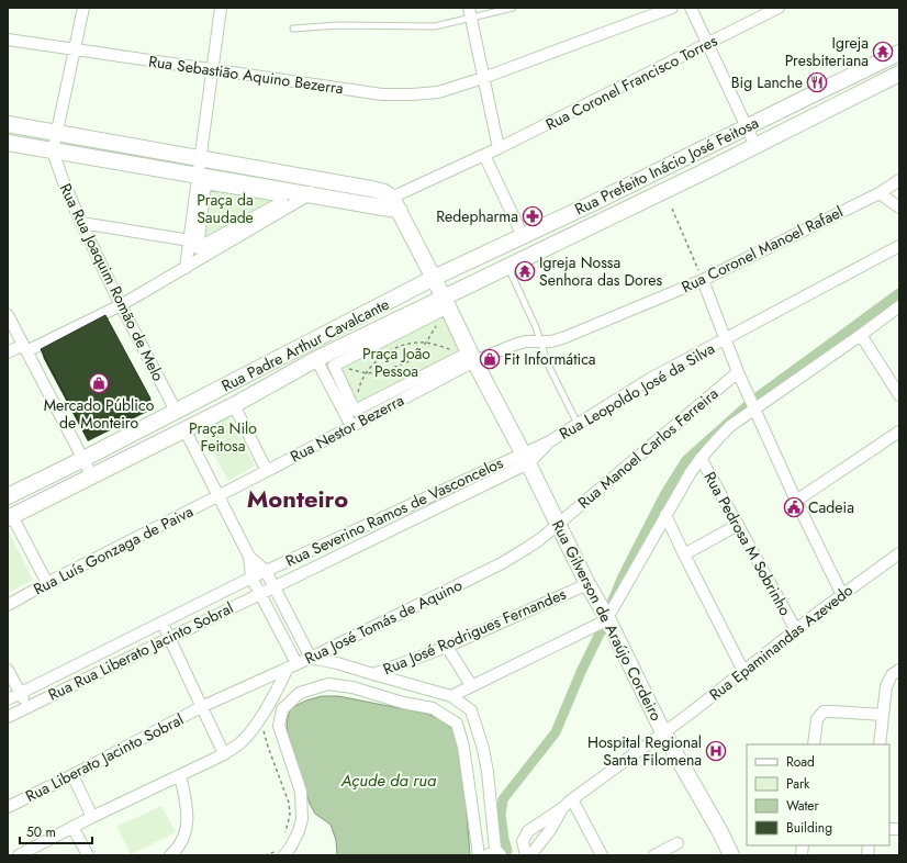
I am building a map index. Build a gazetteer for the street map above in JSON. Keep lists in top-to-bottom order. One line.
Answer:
{"streets":{"main road":["Rua Prefeito Inácio José Feitosa","Rua Padre Arthur Cavalcante","Rua Gilverson de Araújo Cordeiro"],"street":["Rua Sebastião Aquino Bezerra","Rua Coronel Francisco Torres","Rua Coronel Manoel Rafael","Rua Rua Joaquim Romão de Melo","Rua Leopoldo José da Silva","Rua Nestor Bezerra","Rua Manoel Carlos Ferreira","Rua Severino Ramos de Vasconcelos","Rua Pedrosa M Sobrinho","Rua Luís Gonzaga de Paiva","Rua José Tomás de Aquino","Rua José Rodrigues Fernandes","Rua Epaminandas Azevedo","Rua Rua Liberato Jacinto Sobral","Rua Liberato Jacinto Sobral"]},"crossings":[["Rua Coronel Francisco Torres","Rua Gilverson de Araújo Cordeiro"],["Rua Prefeito Inácio José Feitosa","Rua Padre Arthur Cavalcante"],["Rua Prefeito Inácio José Feitosa","Rua Gilverson de Araújo Cordeiro"],["Rua Coronel Manoel Rafael","Rua Nestor Bezerra"],["Rua Coronel Manoel Rafael","Rua Gilverson de Araújo Cordeiro"],["Rua Rua Joaquim Romão de Melo","Rua Padre Arthur Cavalcante"],["Rua Padre Arthur Cavalcante","Rua Gilverson de Araújo Cordeiro"],["Rua Leopoldo José da Silva","Rua Severino Ramos de Vasconcelos"],["Rua Leopoldo José da Silva","Rua Gilverson de Araújo Cordeiro"],["Rua Nestor Bezerra","Rua Luís Gonzaga de Paiva"],["Rua Nestor Bezerra","Rua Gilverson de Araújo Cordeiro"],["Rua Manoel Carlos Ferreira","Rua Gilverson de Araújo Cordeiro"],["Rua Manoel Carlos Ferreira","Rua José Tomás de Aquino"],["Rua Severino Ramos de Vasconcelos","Rua Gilverson de Araújo Cordeiro"],["Rua Severino Ramos de Vasconcelos","Rua Rua Liberato Jacinto Sobral"],["Rua Pedrosa M Sobrinho","Rua Epaminandas Azevedo"],["Rua Gilverson de Araújo Cordeiro","Rua José Tomás de Aquino"],["Rua Gilverson de Araújo Cordeiro","Rua José Rodrigues Fernandes"],["Rua Gilverson de Araújo Cordeiro","Rua Epaminandas Azevedo"],["Rua José Tomás de Aquino","Rua José Rodrigues Fernandes"],["Rua José Tomás de Aquino","Rua Liberato Jacinto Sobral"]],"districts":["Monteiro"],"water":["Açude da rua"],"parks":["Praça da Saudade","Praça João Pessoa","Praça Nilo Feitosa"],"places":{"temple":["Igreja Presbiteriana","Igreja Nossa Senhora das Dores"],"restaurant":["Big Lanche"],"pharmacy":["Redepharma"],"shop":["Fit Informática","Mercado Público de Monteiro"],"public building":["Cadeia"],"hospital":["Hospital Regional Santa Filomena"]},"legend":["Road","Park","Water","Building"],"scale_bar":"50 m"}
